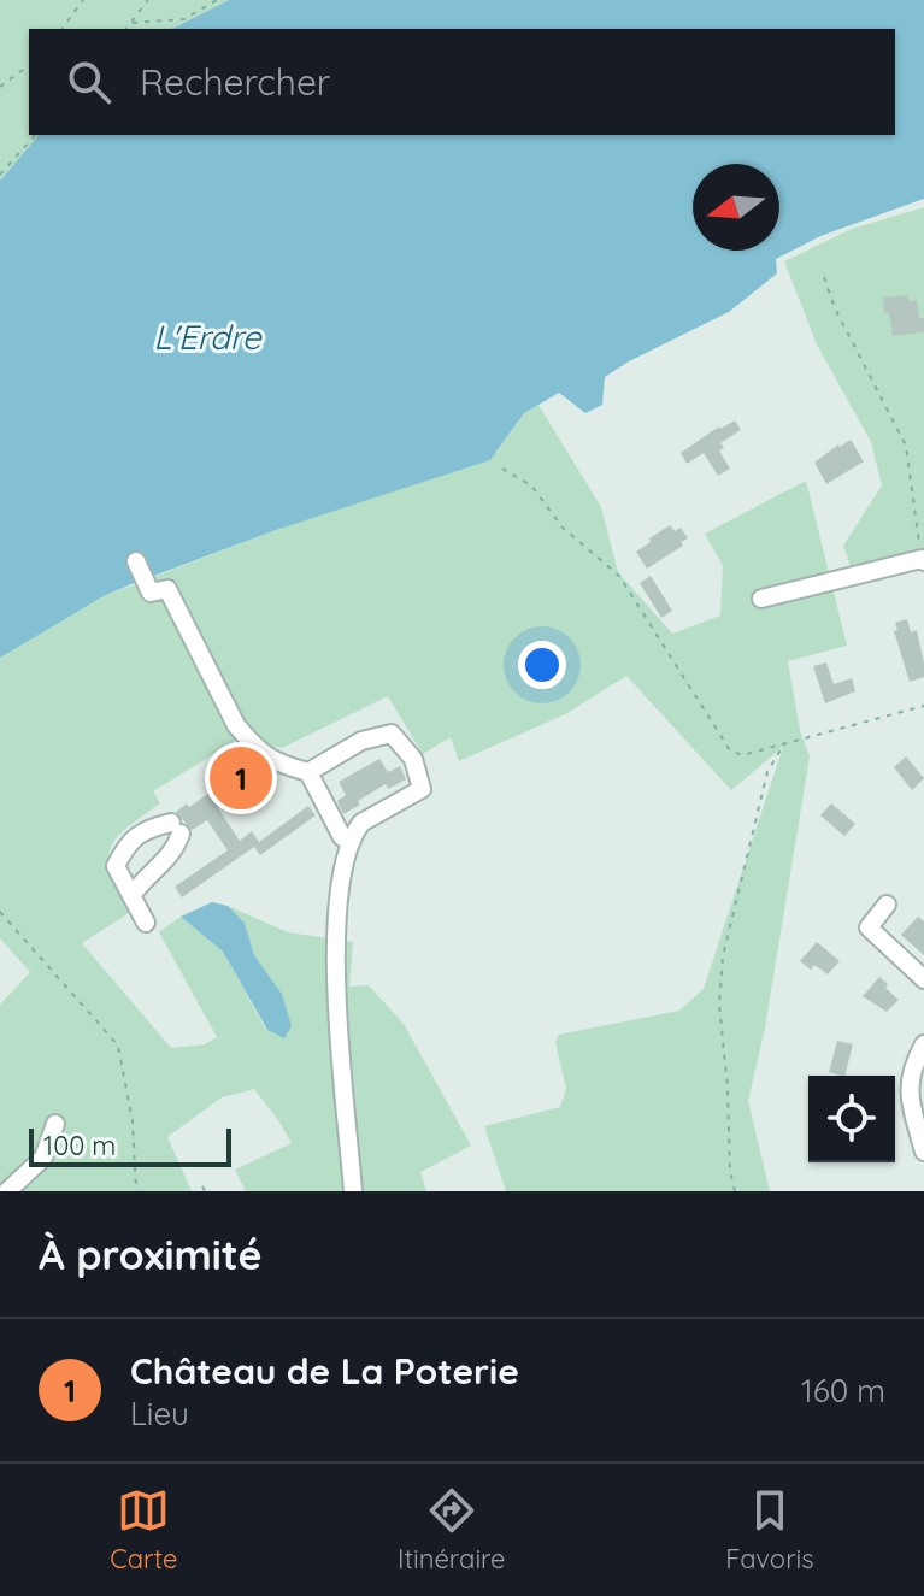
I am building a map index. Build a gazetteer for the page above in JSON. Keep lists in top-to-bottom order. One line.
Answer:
{"water":["L'Erdre"],"scale_bar":"100 m","north":"left","page":{"search":"Rechercher","pins":"1","scale":"100 m","heading":"À proximité","list":[{"mark":"1","name":"Château de La Poterie","note":"Lieu","value":"160 m"}],"nav":["Carte","Itinéraire","Favoris"]}}
